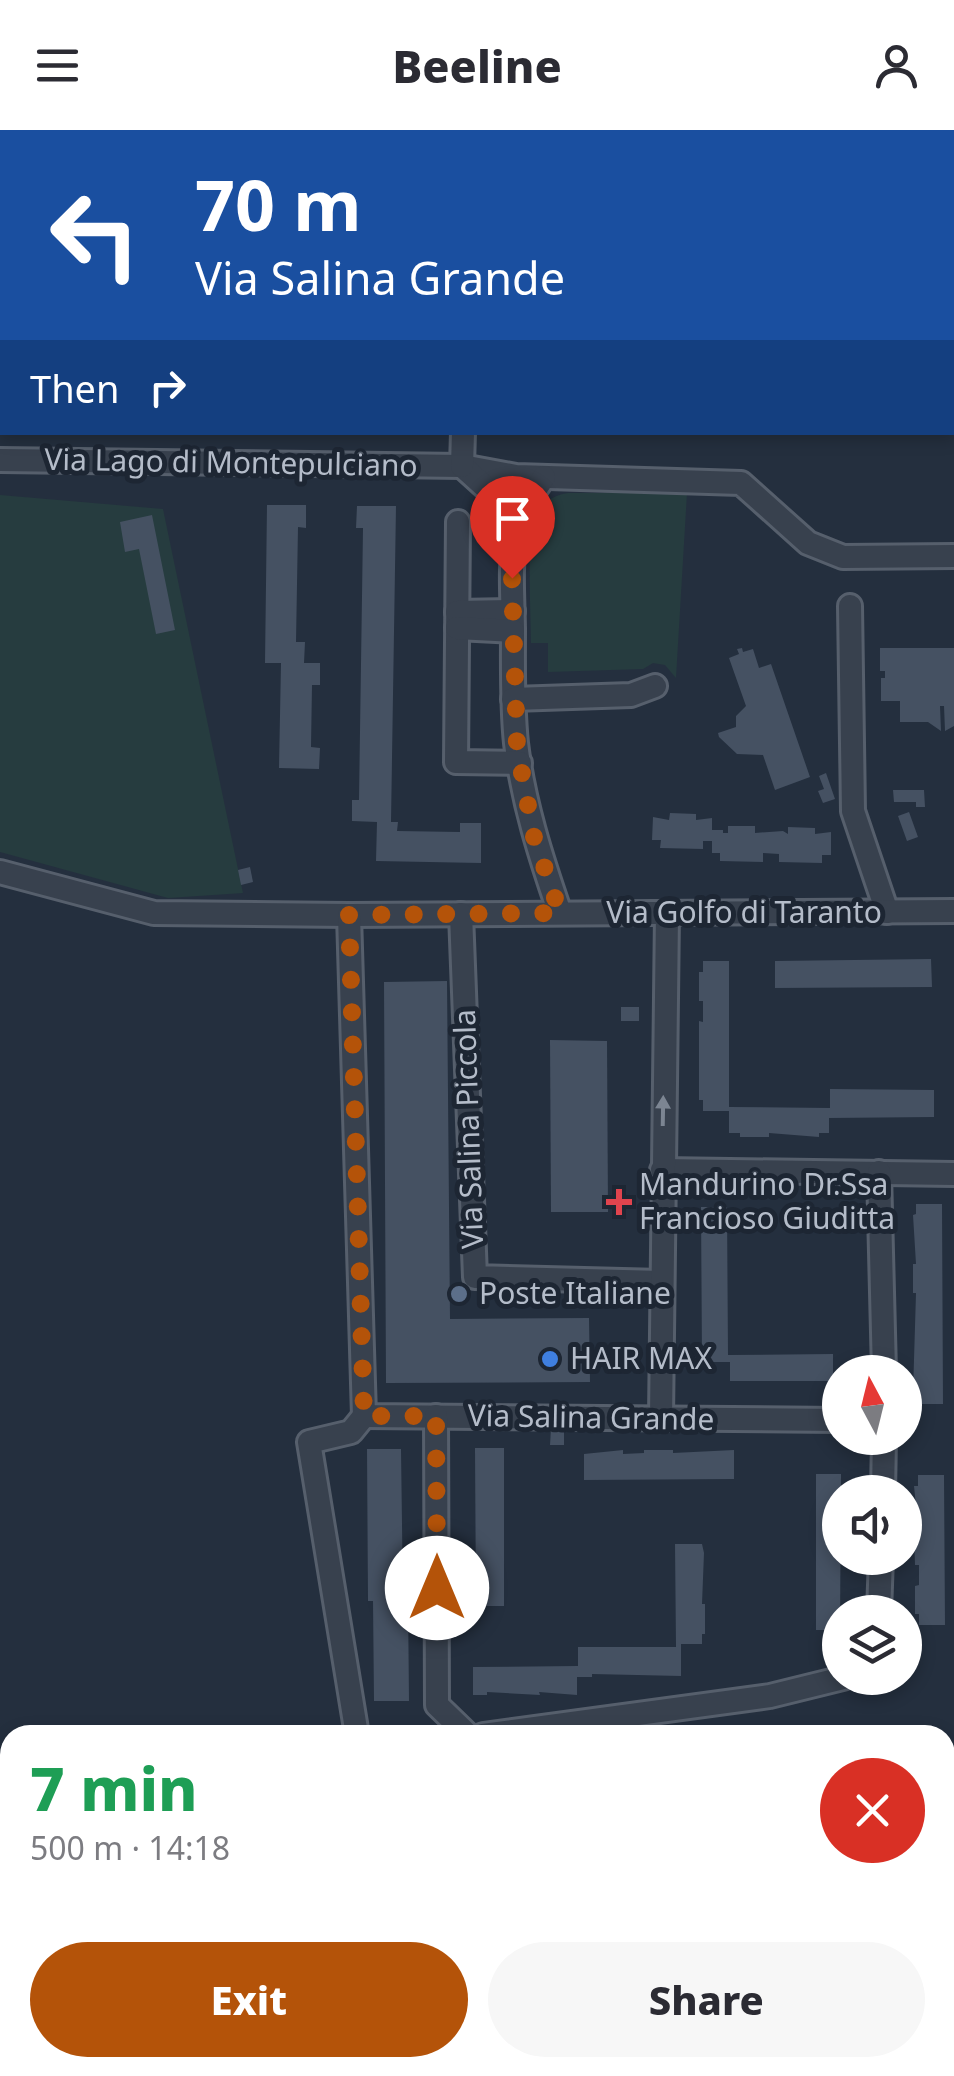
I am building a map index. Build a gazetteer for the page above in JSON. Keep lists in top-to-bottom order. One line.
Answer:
{"streets":{"street":["Via Lago di Montepulciano","Via Golfo di Taranto","Via Salina Piccola","Via Salina Grande"]},"crossings":[["Via Golfo di Taranto","Via Salina Piccola"]],"places":{"health":["Mandurino Dr.Ssa Francioso Giuditta"],"other":["Poste Italiane","HAIR MAX"]},"north":"top","page":{"header":"Beeline","turn":["70 m","Via Salina Grande"],"then":"Then","heading":["7 min","500 m · 14:18"],"buttons":["Exit","Share"]}}
